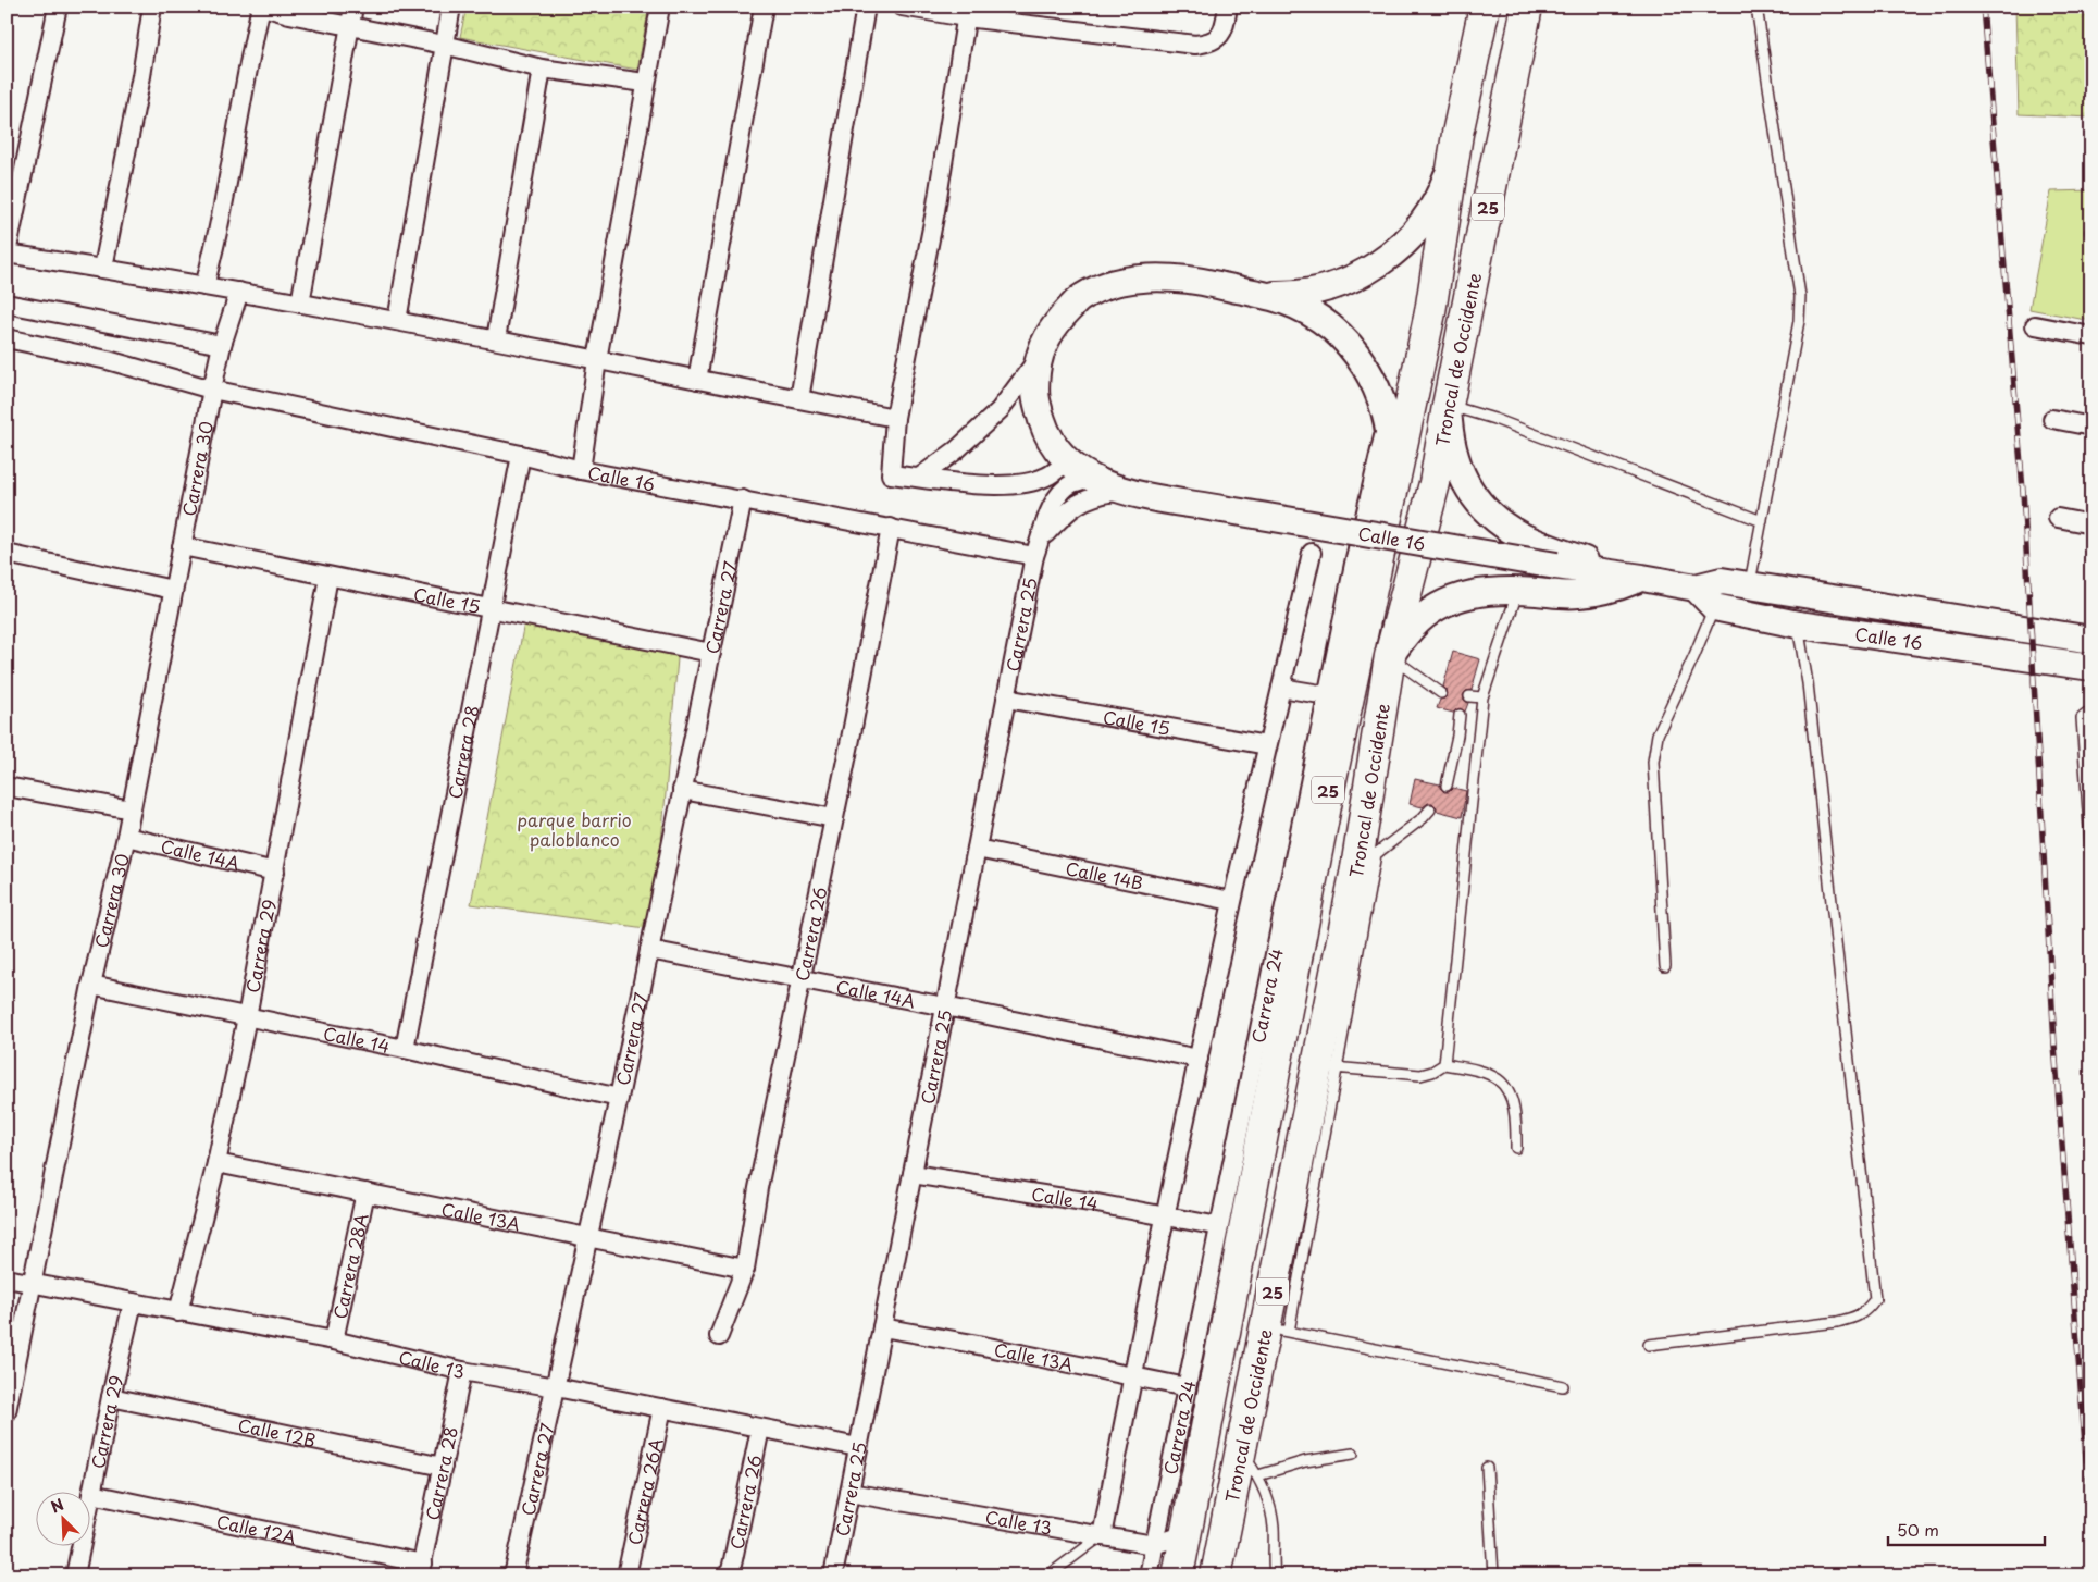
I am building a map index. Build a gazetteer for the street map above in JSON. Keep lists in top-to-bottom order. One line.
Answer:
{"streets":{"highway":["25","Troncal de Occidente"],"street":["Carrera 30","Calle 16","Calle 15","Carrera 27","Carrera 25","Carrera 28","Calle 14A","Calle 14B","Carrera 26","Carrera 29","Carrera 24","Calle 14","Calle 13A","Carrera 28A","Calle 13","Calle 12B","Carrera 26A","Calle 12A"]},"crossings":[["Troncal de Occidente","Calle 13"],["Carrera 30","Calle 16"],["Carrera 30","Calle 15"],["Carrera 30","Calle 14A"],["Carrera 30","Calle 14"],["Carrera 30","Calle 13"],["Calle 16","Carrera 27"],["Calle 16","Carrera 25"],["Calle 16","Carrera 28"],["Calle 16","Carrera 26"],["Calle 15","Carrera 27"],["Calle 15","Carrera 25"],["Calle 15","Carrera 28"],["Calle 15","Carrera 29"],["Carrera 27","Calle 14A"],["Carrera 27","Calle 14"],["Carrera 27","Calle 13A"],["Carrera 27","Calle 13"],["Carrera 25","Calle 14A"],["Carrera 25","Calle 14B"],["Carrera 25","Calle 14"],["Carrera 25","Calle 13A"],["Carrera 25","Calle 13"],["Carrera 28","Calle 14"],["Carrera 28","Calle 13"],["Carrera 28","Calle 12B"],["Carrera 28","Calle 12A"],["Calle 14A","Carrera 26"],["Calle 14A","Carrera 29"],["Carrera 26","Calle 13A"],["Carrera 26","Calle 13"],["Carrera 29","Calle 14"],["Carrera 29","Calle 13A"],["Carrera 29","Calle 13"],["Carrera 29","Calle 12B"],["Carrera 29","Calle 12A"],["Carrera 24","Calle 14"],["Carrera 24","Calle 13A"],["Carrera 24","Calle 13"],["Calle 13A","Carrera 28A"],["Carrera 28A","Calle 13"],["Calle 13","Carrera 26A"]],"parks":["parque barrio paloblanco"],"scale_bar":"50 m","north":"top left"}
